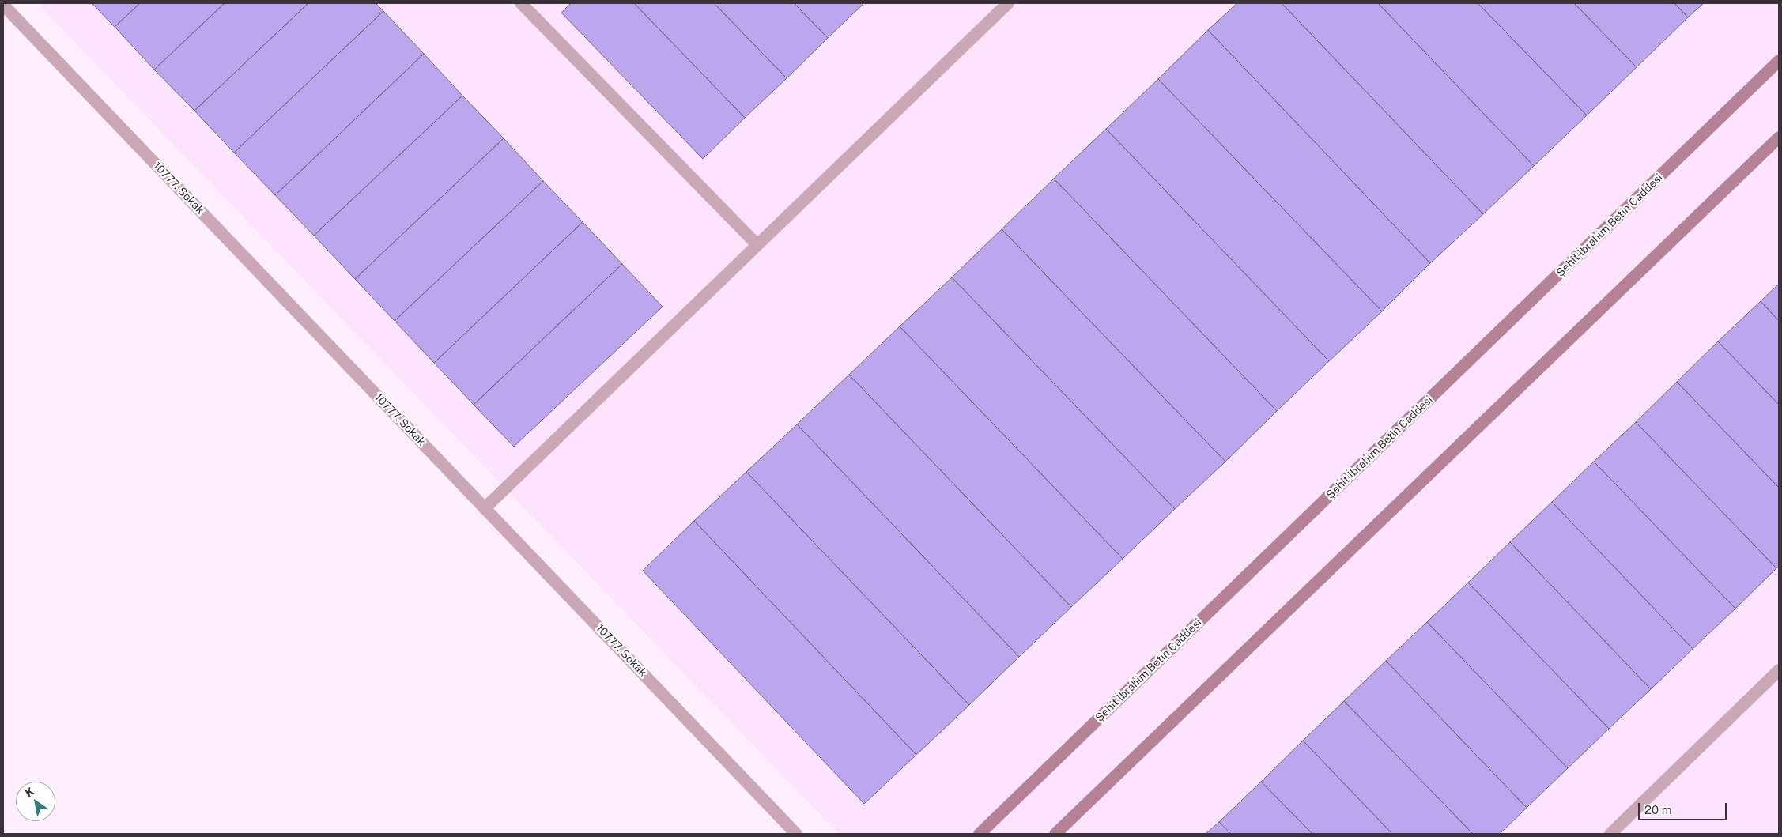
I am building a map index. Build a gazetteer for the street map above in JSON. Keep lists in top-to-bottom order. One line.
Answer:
{"streets":{"street":["10777. Sokak","Şehit İbrahim Betin Caddesi"]},"scale_bar":"20 m","north":"top left"}
